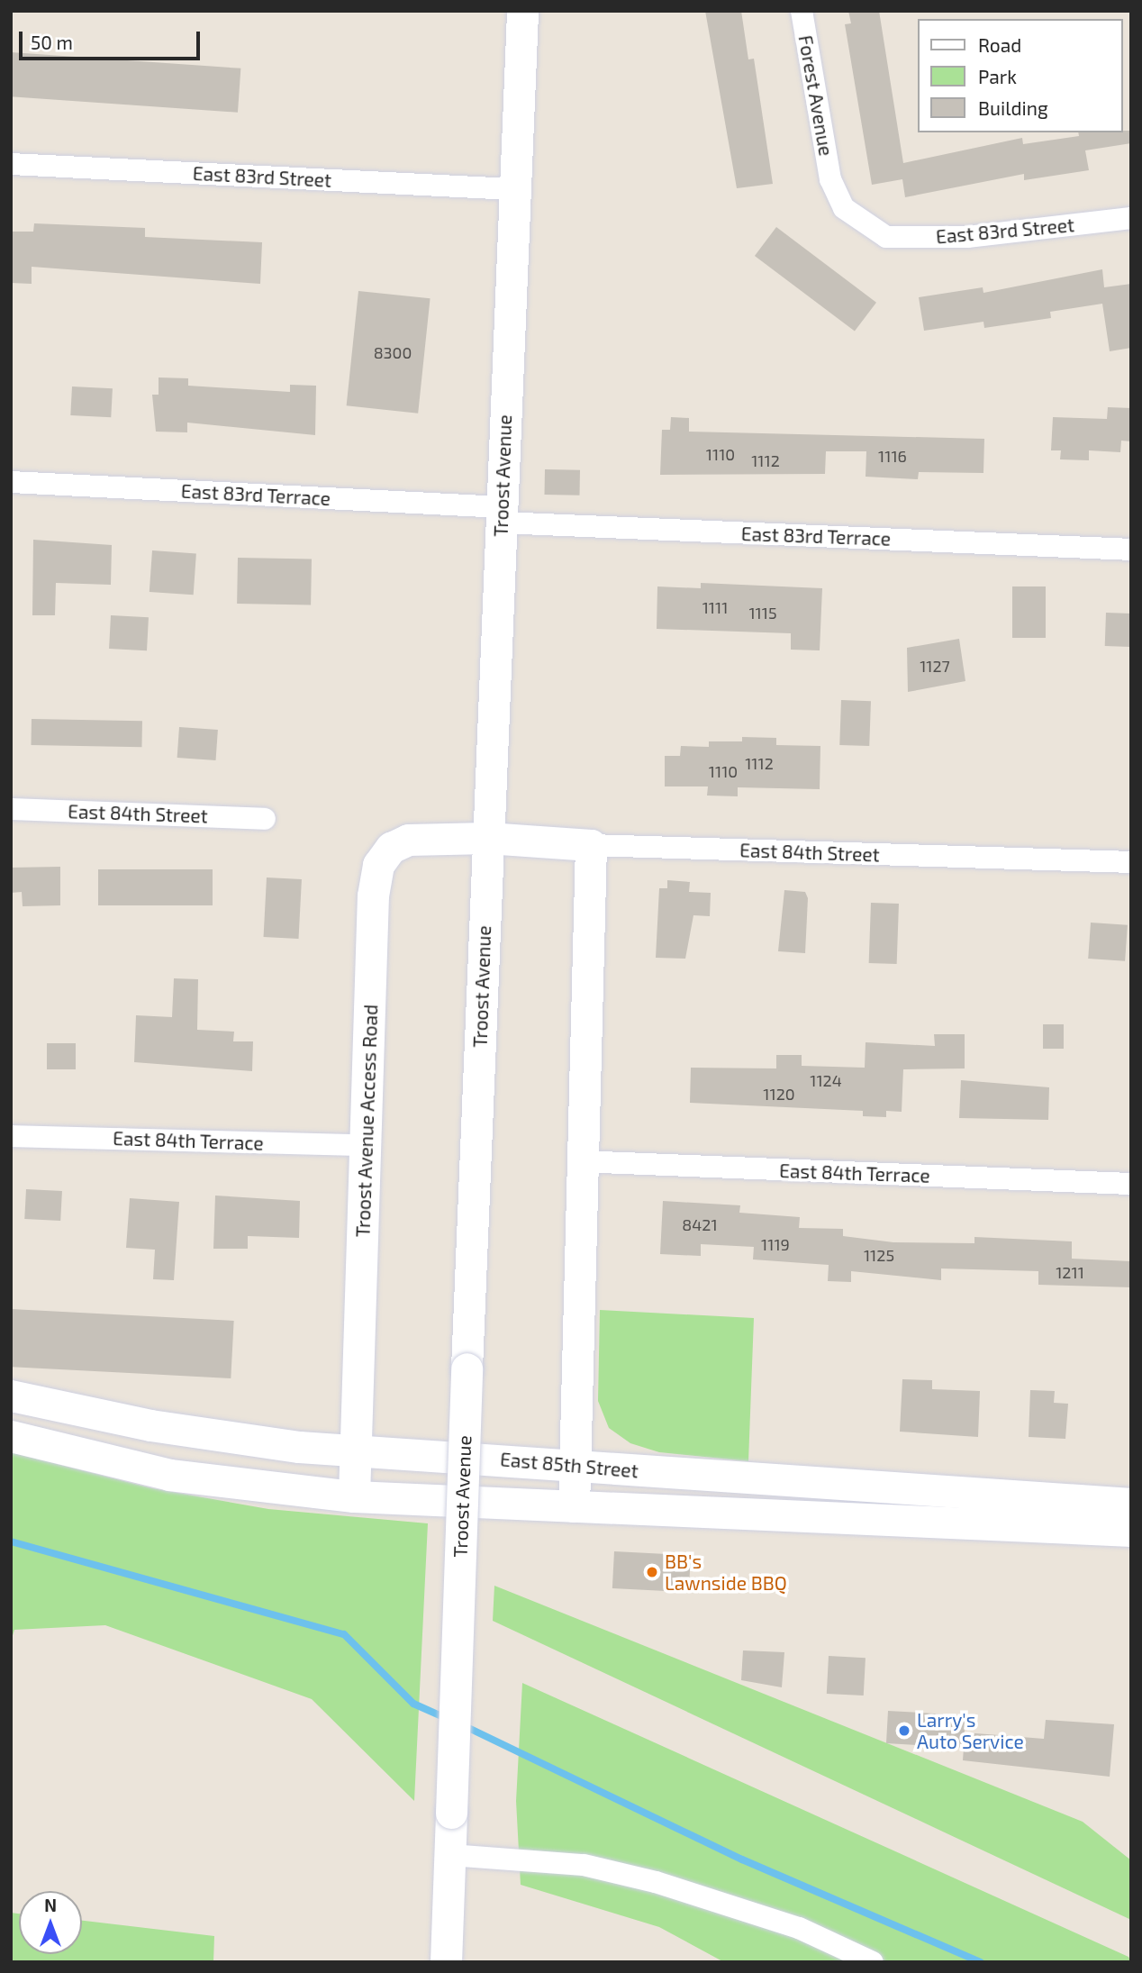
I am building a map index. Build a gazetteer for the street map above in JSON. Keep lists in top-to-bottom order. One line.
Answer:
{"streets":{"main road":["Troost Avenue","East 84th Street","Troost Avenue Access Road","East 85th Street"],"street":["Forest Avenue","East 83rd Street","East 83rd Terrace","East 84th Terrace"]},"crossings":[["Forest Avenue","East 83rd Street"],["East 83rd Street","Troost Avenue"],["Troost Avenue","East 83rd Terrace"],["Troost Avenue","East 84th Street"],["Troost Avenue","Troost Avenue Access Road"],["East 84th Street","Troost Avenue Access Road"],["Troost Avenue Access Road","East 84th Terrace"],["Troost Avenue Access Road","East 85th Street"]],"places":["BB's Lawnside BBQ","Larry's Auto Service"],"house_numbers":["8300","1110","1116","1112","1111","1115","1127","1112","1110","1124","1120","8421","1119","1125","1211"],"legend":["Road","Park","Building"],"scale_bar":"50 m","north":"top"}
